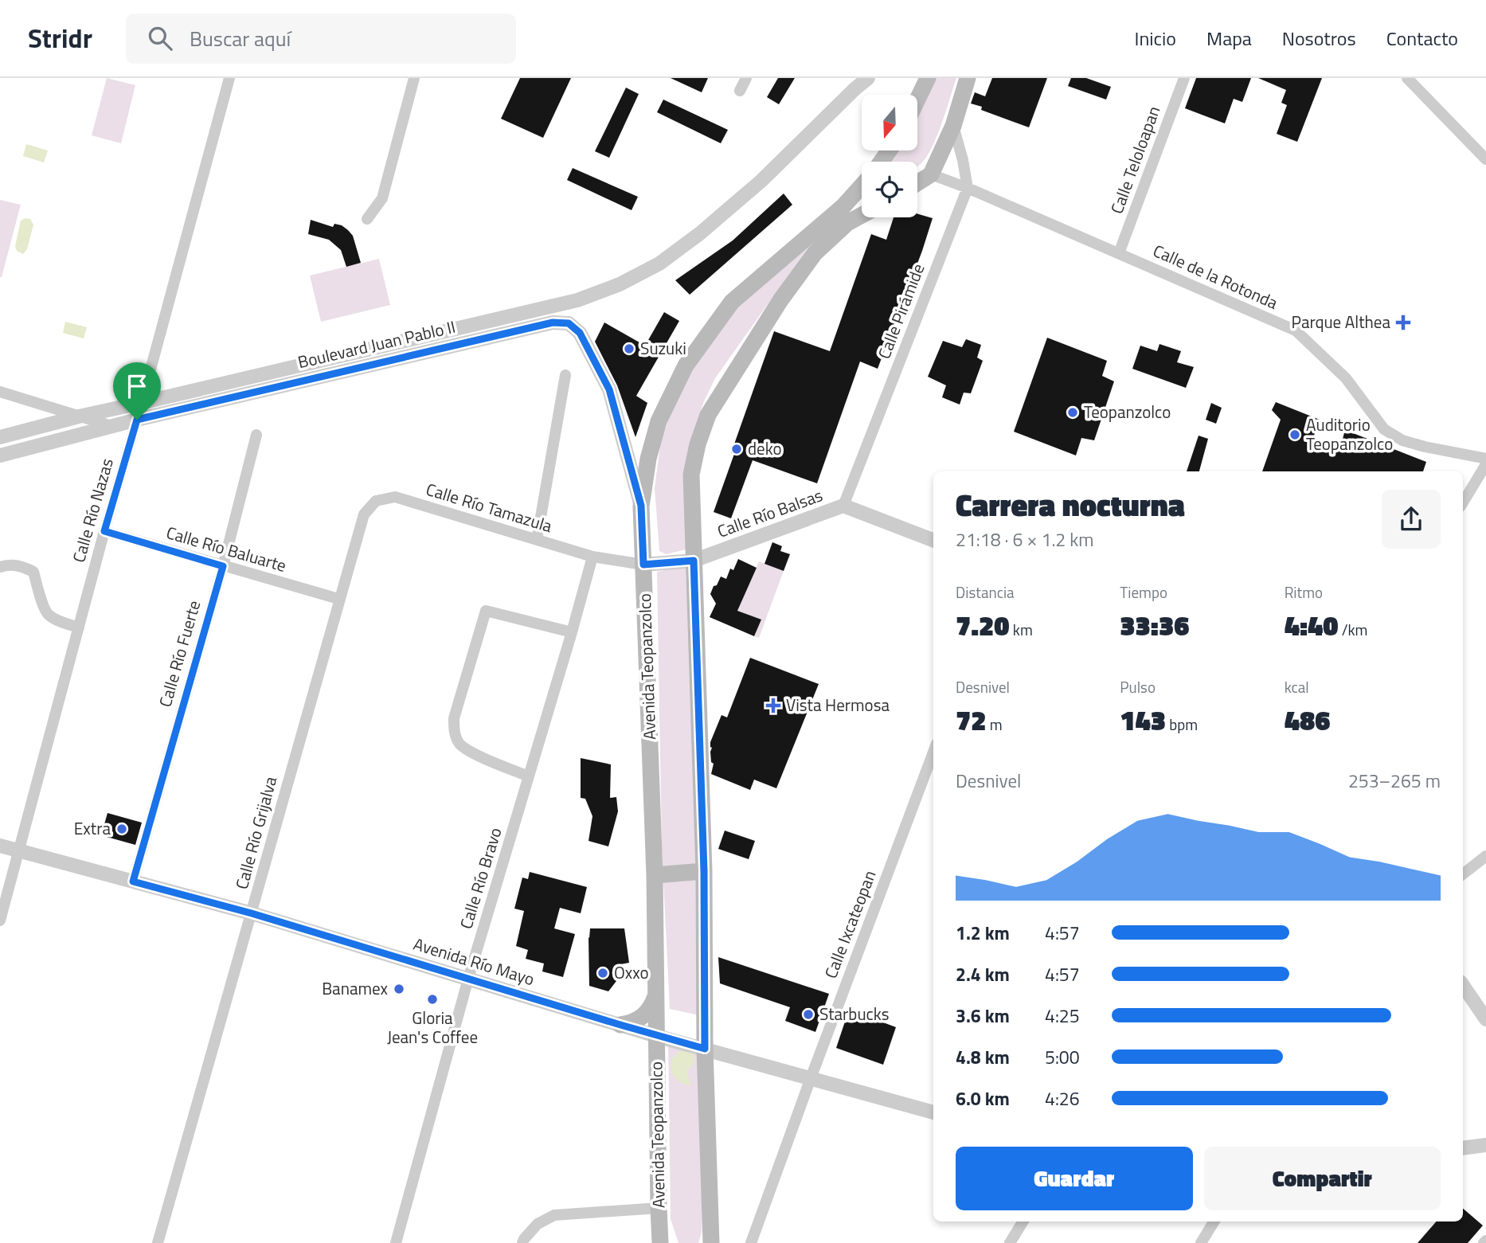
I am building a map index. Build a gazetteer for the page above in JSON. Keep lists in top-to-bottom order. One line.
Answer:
{"streets":{"main road":["Avenida Teopanzolco"],"street":["Calle Teloloapan","Calle de la Rotonda","Calle Pirámide","Boulevard Juan Pablo II","Calle Río Tamazula","Calle Río Nazas","Calle Río Balsas","Calle Río Baluarte","Calle Río Fuerte","Calle Río Grijalva","Calle Río Bravo","Calle Ixcateopan","Avenida Río Mayo"]},"crossings":[["Calle Teloloapan","Calle de la Rotonda"],["Calle de la Rotonda","Calle Pirámide"],["Calle Pirámide","Calle Río Balsas"],["Boulevard Juan Pablo II","Calle Río Nazas"],["Boulevard Juan Pablo II","Avenida Teopanzolco"],["Calle Río Tamazula","Calle Río Balsas"],["Calle Río Tamazula","Avenida Teopanzolco"],["Calle Río Tamazula","Calle Río Grijalva"],["Calle Río Tamazula","Calle Río Bravo"],["Calle Río Nazas","Calle Río Baluarte"],["Calle Río Nazas","Avenida Río Mayo"],["Calle Río Balsas","Avenida Teopanzolco"],["Calle Río Baluarte","Calle Río Fuerte"],["Calle Río Baluarte","Calle Río Grijalva"],["Calle Río Fuerte","Avenida Río Mayo"],["Avenida Teopanzolco","Avenida Río Mayo"],["Calle Río Grijalva","Avenida Río Mayo"],["Calle Río Bravo","Avenida Río Mayo"],["Calle Ixcateopan","Avenida Río Mayo"]],"places":{"health":["Parque Althea","Vista Hermosa"],"other":["Suzuki","Teopanzolco","Auditorio Teopanzolco","deko","Extra","Oxxo","Banamex","Gloria Jean's Coffee","Starbucks"]},"north":"bottom","page":{"header":"Stridr","search":"Buscar aquí","nav":["Inicio","Mapa","Nosotros","Contacto"],"heading":["Carrera nocturna","21:18 · 6 × 1.2 km"],"stats":[["Distancia","7.20 km"],["Tiempo","33:36"],["Ritmo","4:40 /km"],["Desnivel","72 m"],["Pulso","143 bpm"],["kcal","486"]],"chart":["Desnivel","253–265 m"],"list":[{"name":"1.2 km","note":"4:57"},{"name":"2.4 km","note":"4:57"},{"name":"3.6 km","note":"4:25"},{"name":"4.8 km","note":"5:00"},{"name":"6.0 km","note":"4:26"}],"buttons":["Guardar","Compartir"]}}
